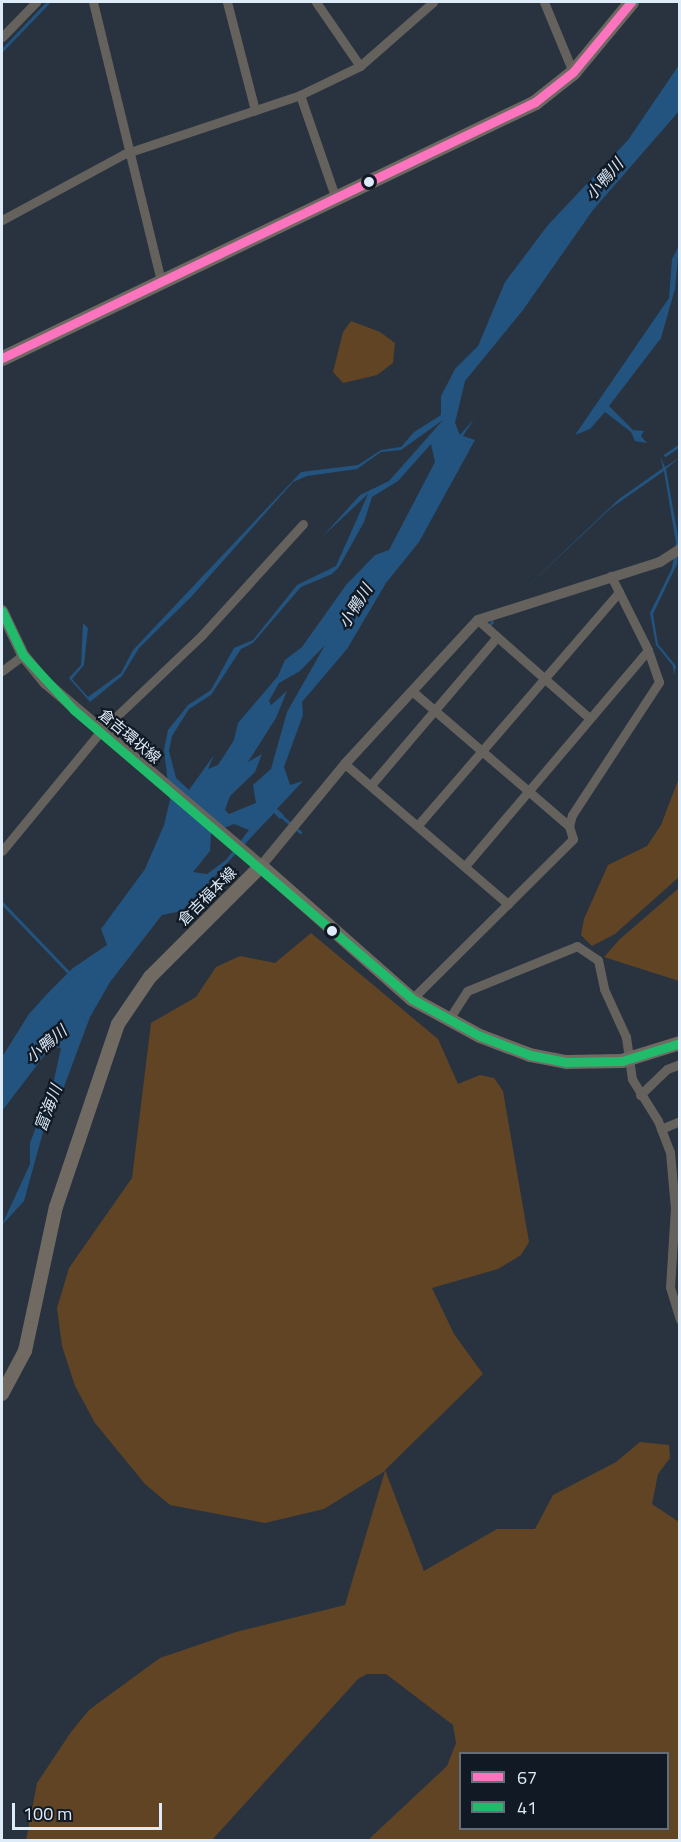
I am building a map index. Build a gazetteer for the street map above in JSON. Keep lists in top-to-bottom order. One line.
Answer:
{"streets":{"main road":["倉吉環状線","倉吉福本線"]},"crossings":[["倉吉環状線","倉吉福本線"]],"water":["小鴨川","富海川"],"lines":["transit line 67","transit line 41"],"legend":["67","41"],"scale_bar":"100 m"}
